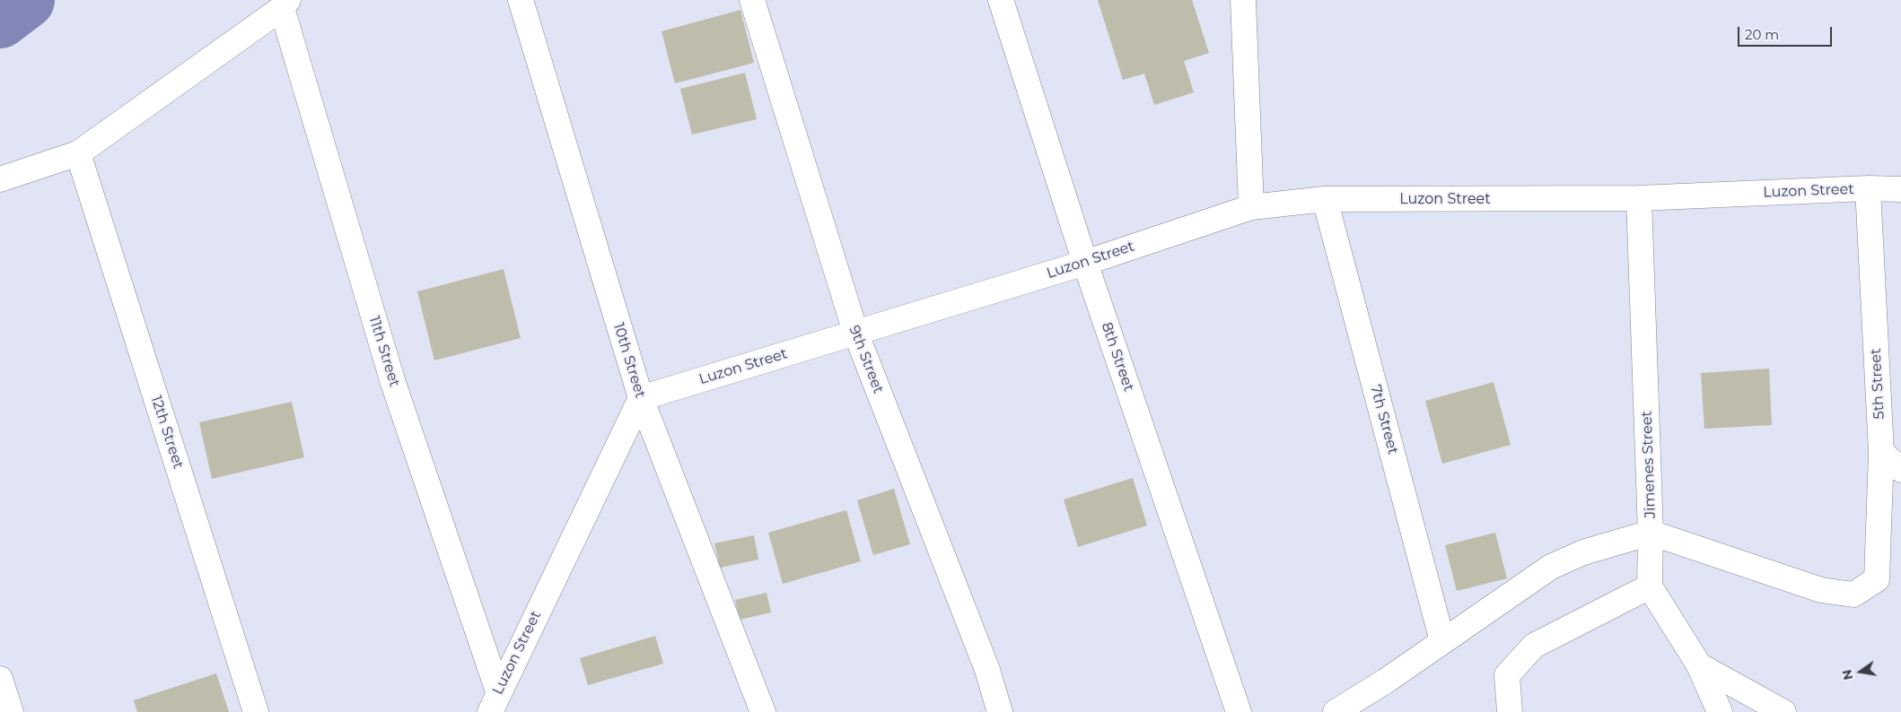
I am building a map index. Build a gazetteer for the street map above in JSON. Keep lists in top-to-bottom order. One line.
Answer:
{"streets":{"street":["Luzon Street","11th Street","8th Street","9th Street","10th Street","5th Street","7th Street","12th Street","Jimenes Street"]},"crossings":[["Luzon Street","11th Street"],["Luzon Street","8th Street"],["Luzon Street","9th Street"],["Luzon Street","10th Street"],["Luzon Street","5th Street"],["Luzon Street","7th Street"],["Luzon Street","Jimenes Street"],["5th Street","Jimenes Street"]],"scale_bar":"20 m","north":"left"}
